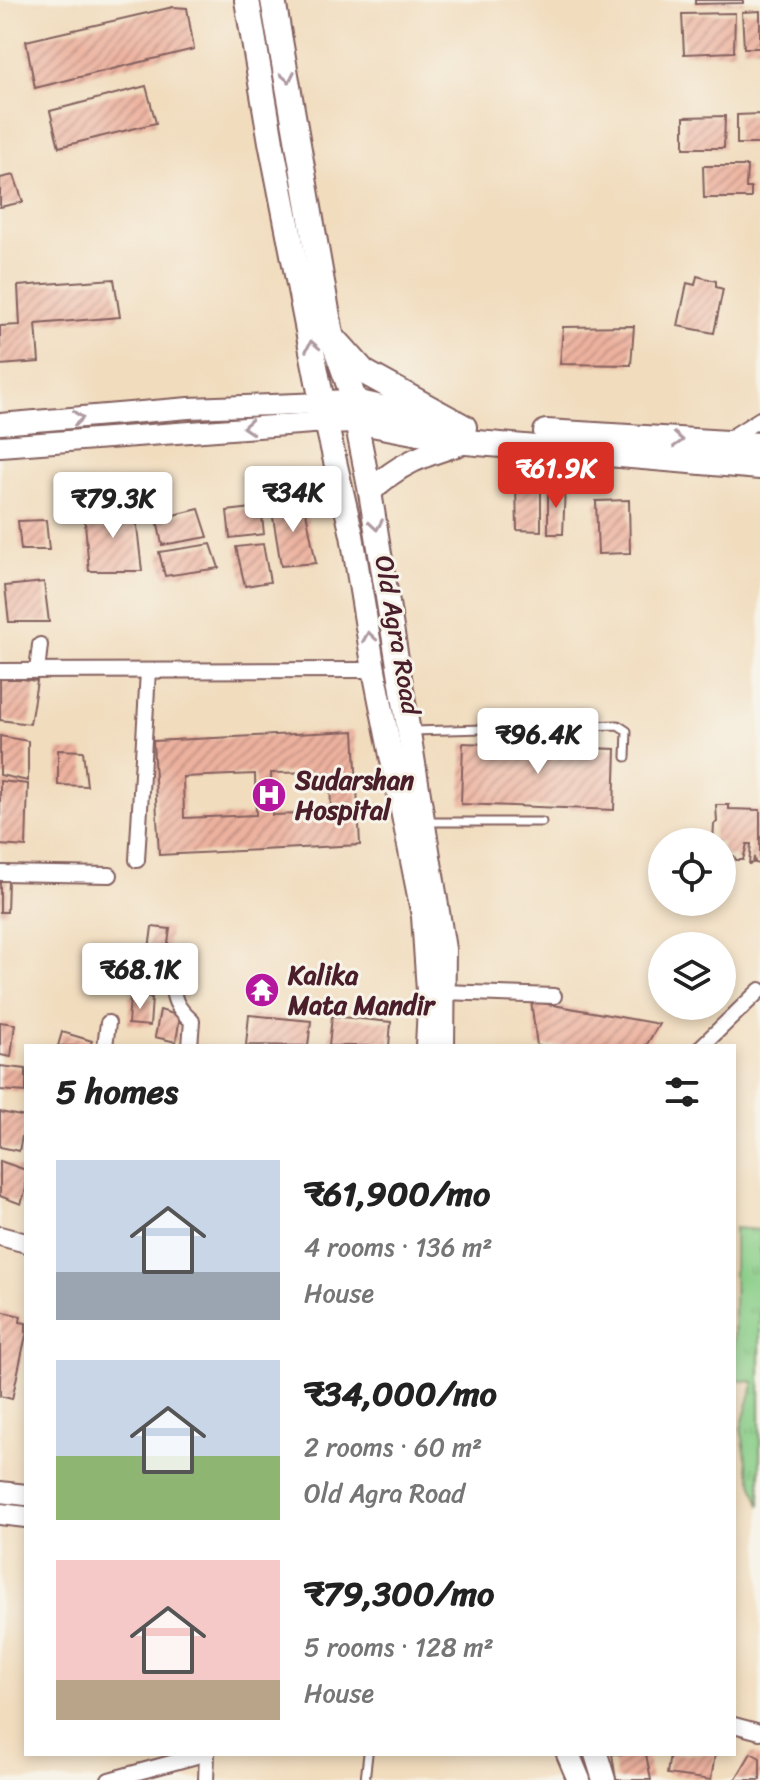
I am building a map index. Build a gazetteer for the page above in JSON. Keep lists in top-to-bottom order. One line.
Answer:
{"streets":{"highway":["Old Agra Road"]},"places":{"hospital":["Sudarshan Hospital"],"temple":["Kalika Mata Mandir"]},"page":{"price":["₹61.9K","₹34K","₹79.3K","₹96.4K","₹68.1K"],"heading":"5 homes","list":[{"name":"₹61,900/mo","note":"4 rooms · 136 m² · House"},{"name":"₹34,000/mo","note":"2 rooms · 60 m² · Old Agra Road"},{"name":"₹79,300/mo","note":"5 rooms · 128 m² · House"}]}}
